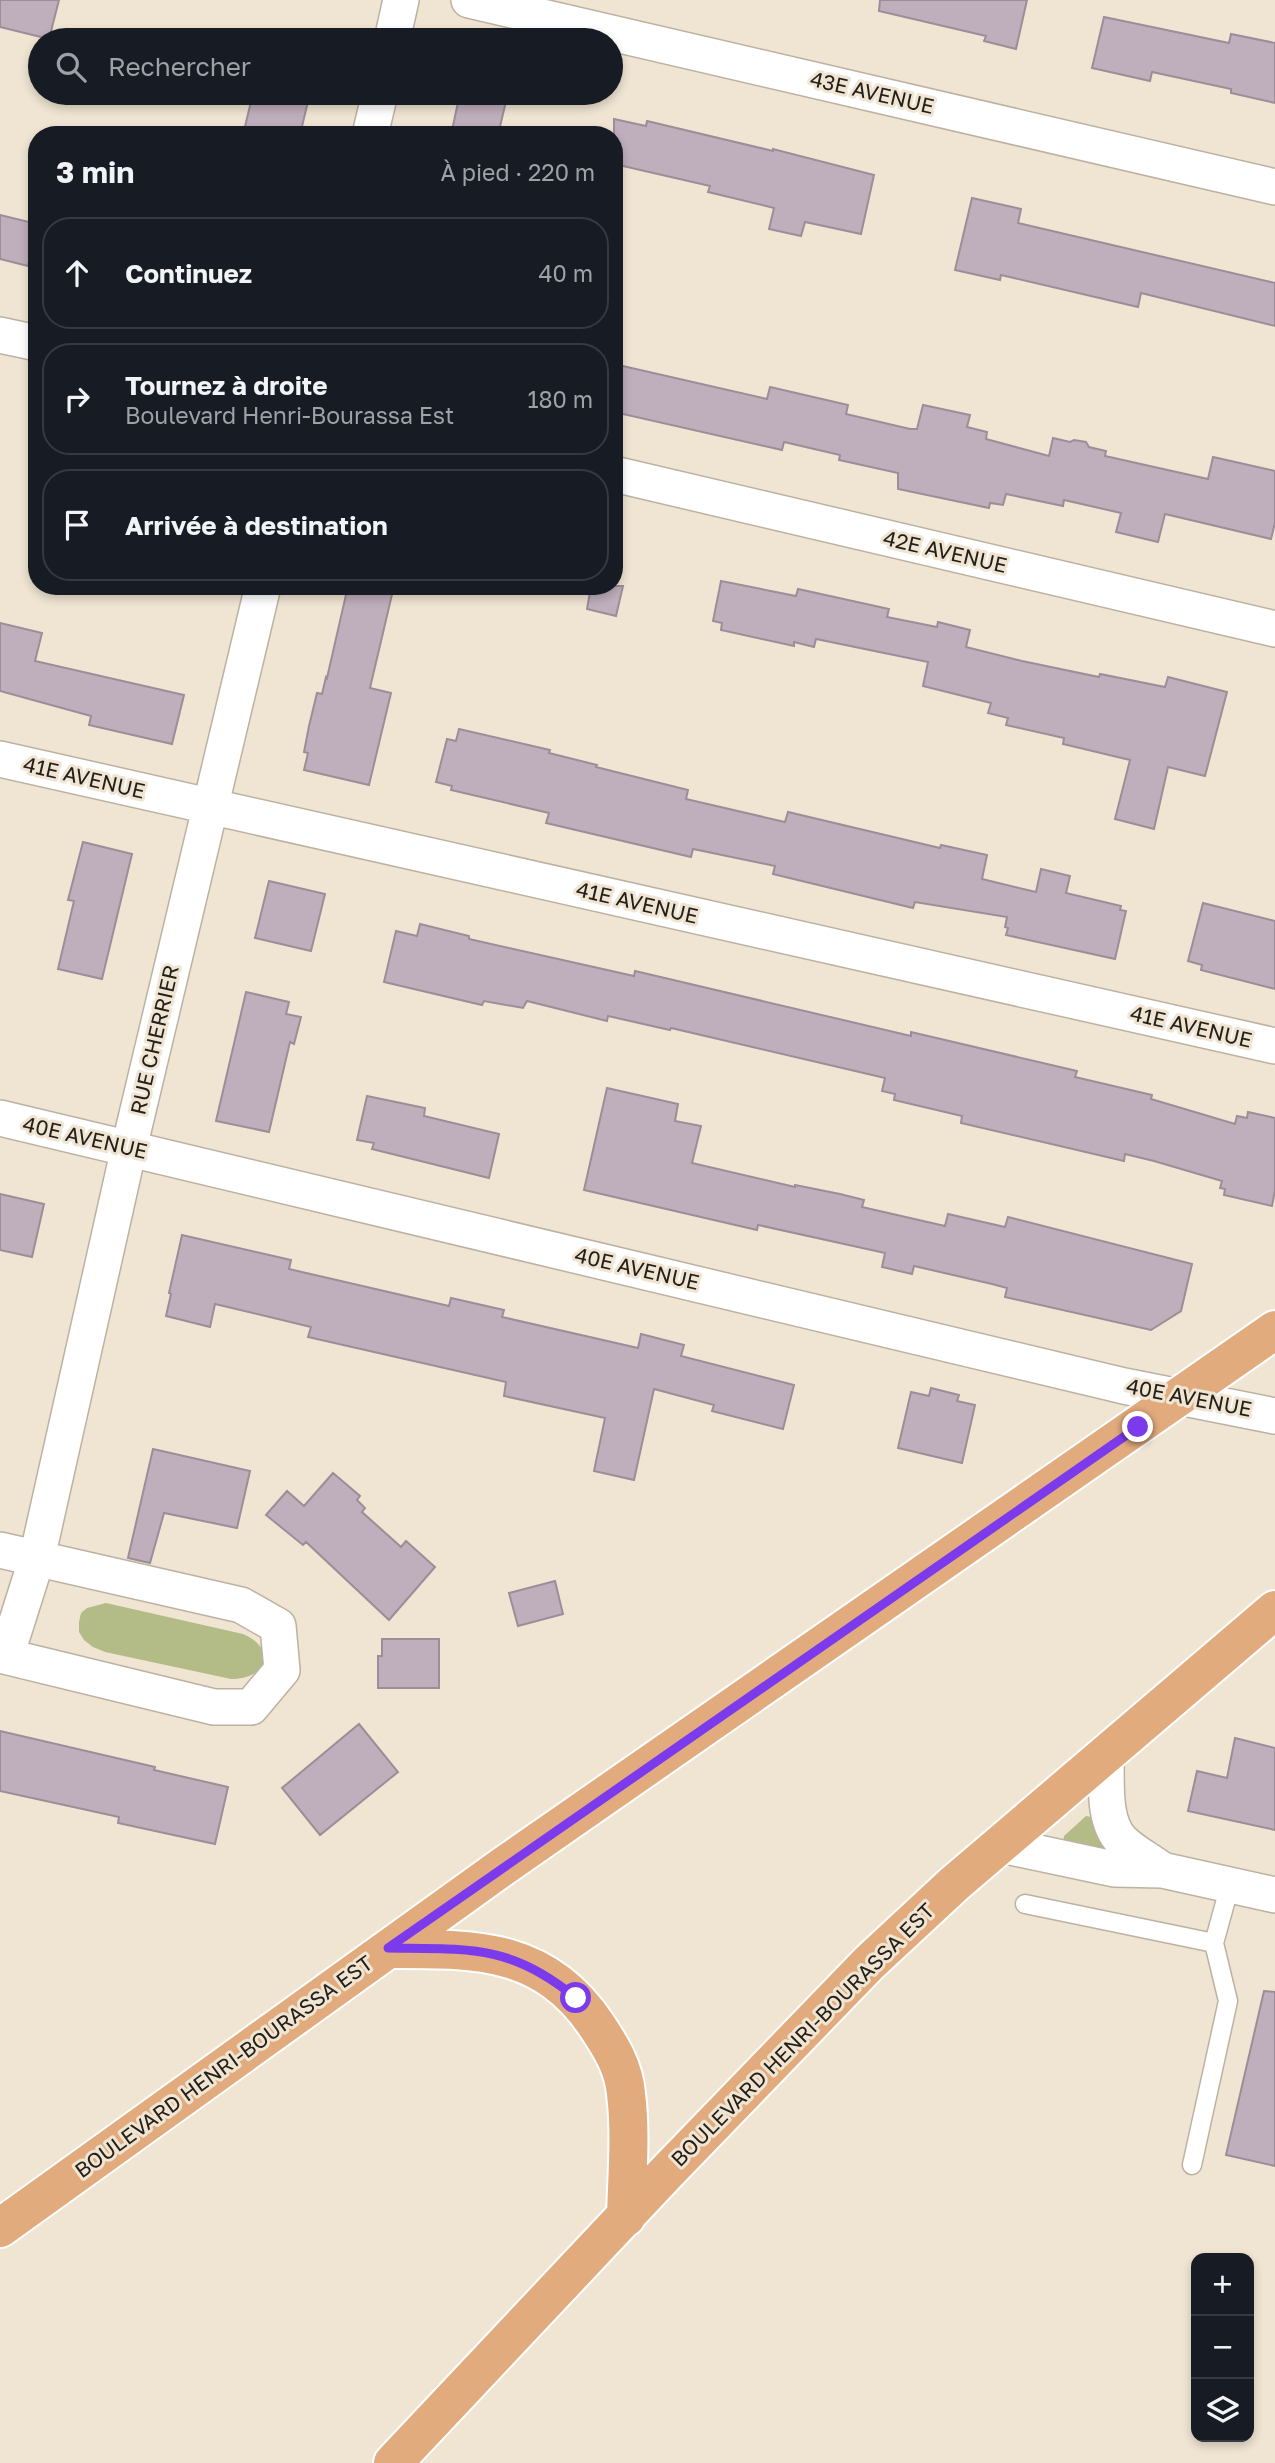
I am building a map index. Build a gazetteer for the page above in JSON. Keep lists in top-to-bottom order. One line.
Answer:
{"streets":{"main road":["BOULEVARD HENRI-BOURASSA EST"],"street":["43E AVENUE","42E AVENUE","41E AVENUE","RUE CHERRIER","40E AVENUE"]},"crossings":[["41E AVENUE","RUE CHERRIER"],["RUE CHERRIER","40E AVENUE"],["40E AVENUE","BOULEVARD HENRI-BOURASSA EST"]],"page":{"search":"Rechercher","heading":["3 min","À pied · 220 m"],"list":[["Continuez","40 m"],["Tournez à droite","Boulevard Henri-Bourassa Est","180 m"],"Arrivée à destination"],"map_buttons":["+","−"]}}
